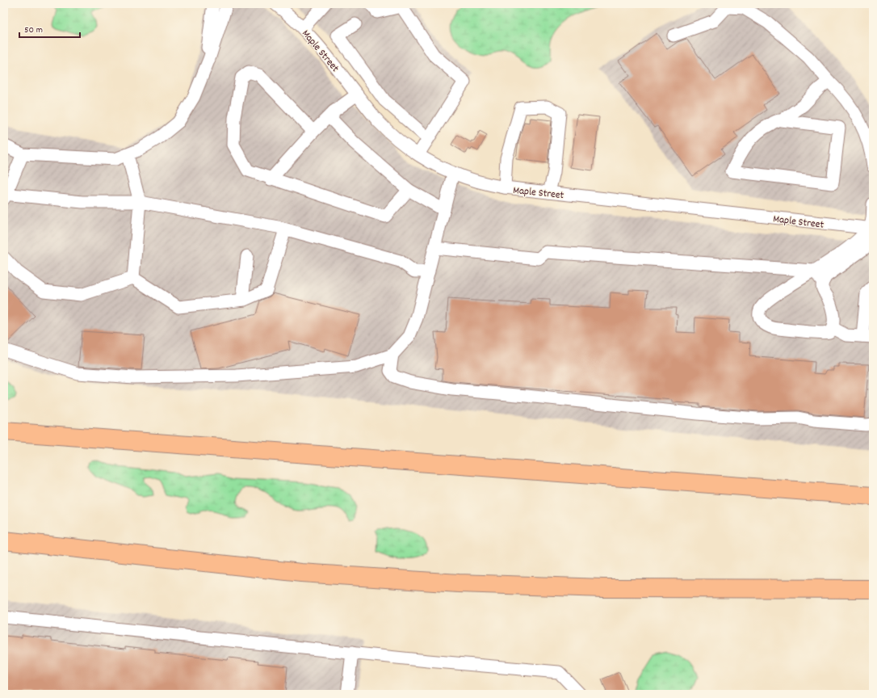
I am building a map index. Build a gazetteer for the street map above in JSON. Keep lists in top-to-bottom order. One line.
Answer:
{"streets":{"street":["Maple Street"]},"scale_bar":"50 m"}
